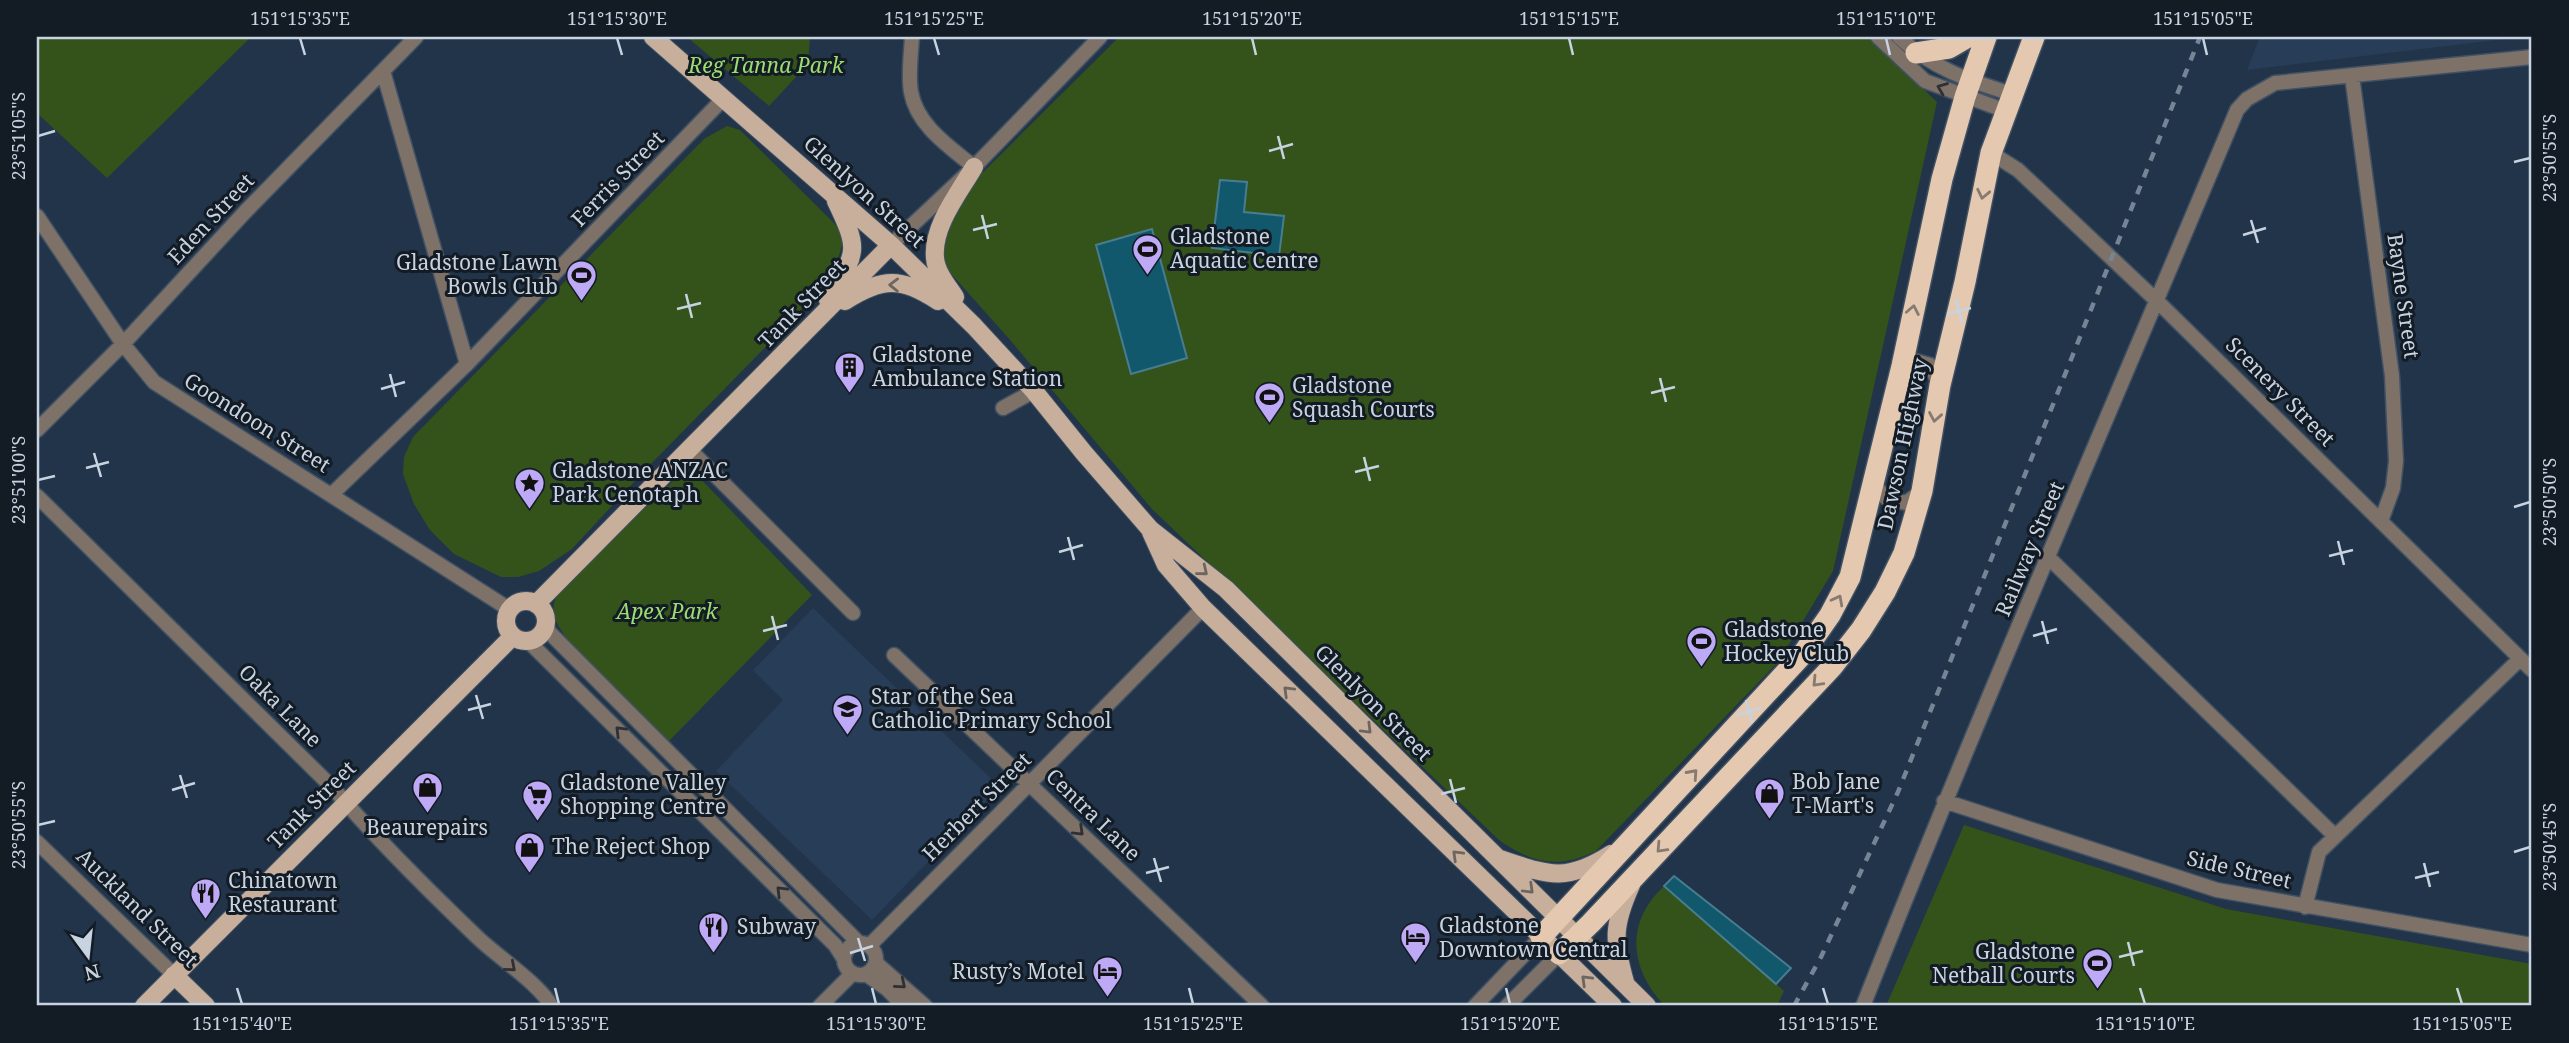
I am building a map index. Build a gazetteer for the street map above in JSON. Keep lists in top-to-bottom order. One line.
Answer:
{"streets":{"highway":["Dawson Highway"],"main road":["Glenlyon Street","Tank Street","Auckland Street"],"street":["Ferris Street","Eden Street","Bayne Street","Scenery Street","Goondoon Street","Railway Street","Oaka Lane","Herbert Street","Centra Lane","Side Street"]},"crossings":[["Ferris Street","Glenlyon Street"],["Ferris Street","Goondoon Street"],["Glenlyon Street","Tank Street"],["Glenlyon Street","Dawson Highway"],["Glenlyon Street","Herbert Street"],["Eden Street","Goondoon Street"],["Bayne Street","Scenery Street"],["Bayne Street","Railway Street"],["Tank Street","Goondoon Street"],["Tank Street","Oaka Lane"],["Tank Street","Auckland Street"],["Scenery Street","Dawson Highway"],["Scenery Street","Railway Street"],["Railway Street","Side Street"],["Herbert Street","Centra Lane"]],"one_way":["Oaka Lane","Centra Lane"],"parks":["Reg Tanna Park","Apex Park"],"places":{"sports":["Gladstone Aquatic Centre","Gladstone Lawn Bowls Club","Gladstone Squash Courts","Gladstone Hockey Club","Gladstone Netball Courts"],"building":["Gladstone Ambulance Station"],"place":["Gladstone ANZAC Park Cenotaph"],"school or university":["Star of the Sea Catholic Primary School"],"shop":["Beaurepairs","Bob Jane T-Mart's","The Reject Shop"],"supermarket":["Gladstone Valley Shopping Centre"],"restaurant":["Chinatown Restaurant","Subway"],"hotel":["Gladstone Downtown Central","Rusty’s Motel"]},"north":"bottom","coordinates":["151°15'35\"E","151°15'30\"E","151°15'25\"E","151°15'20\"E","151°15'15\"E","151°15'10\"E","151°15'05\"E","23°51'05\"S","23°50'55\"S","23°51'00\"S","23°50'50\"S","23°50'45\"S","151°15'40\"E"]}
